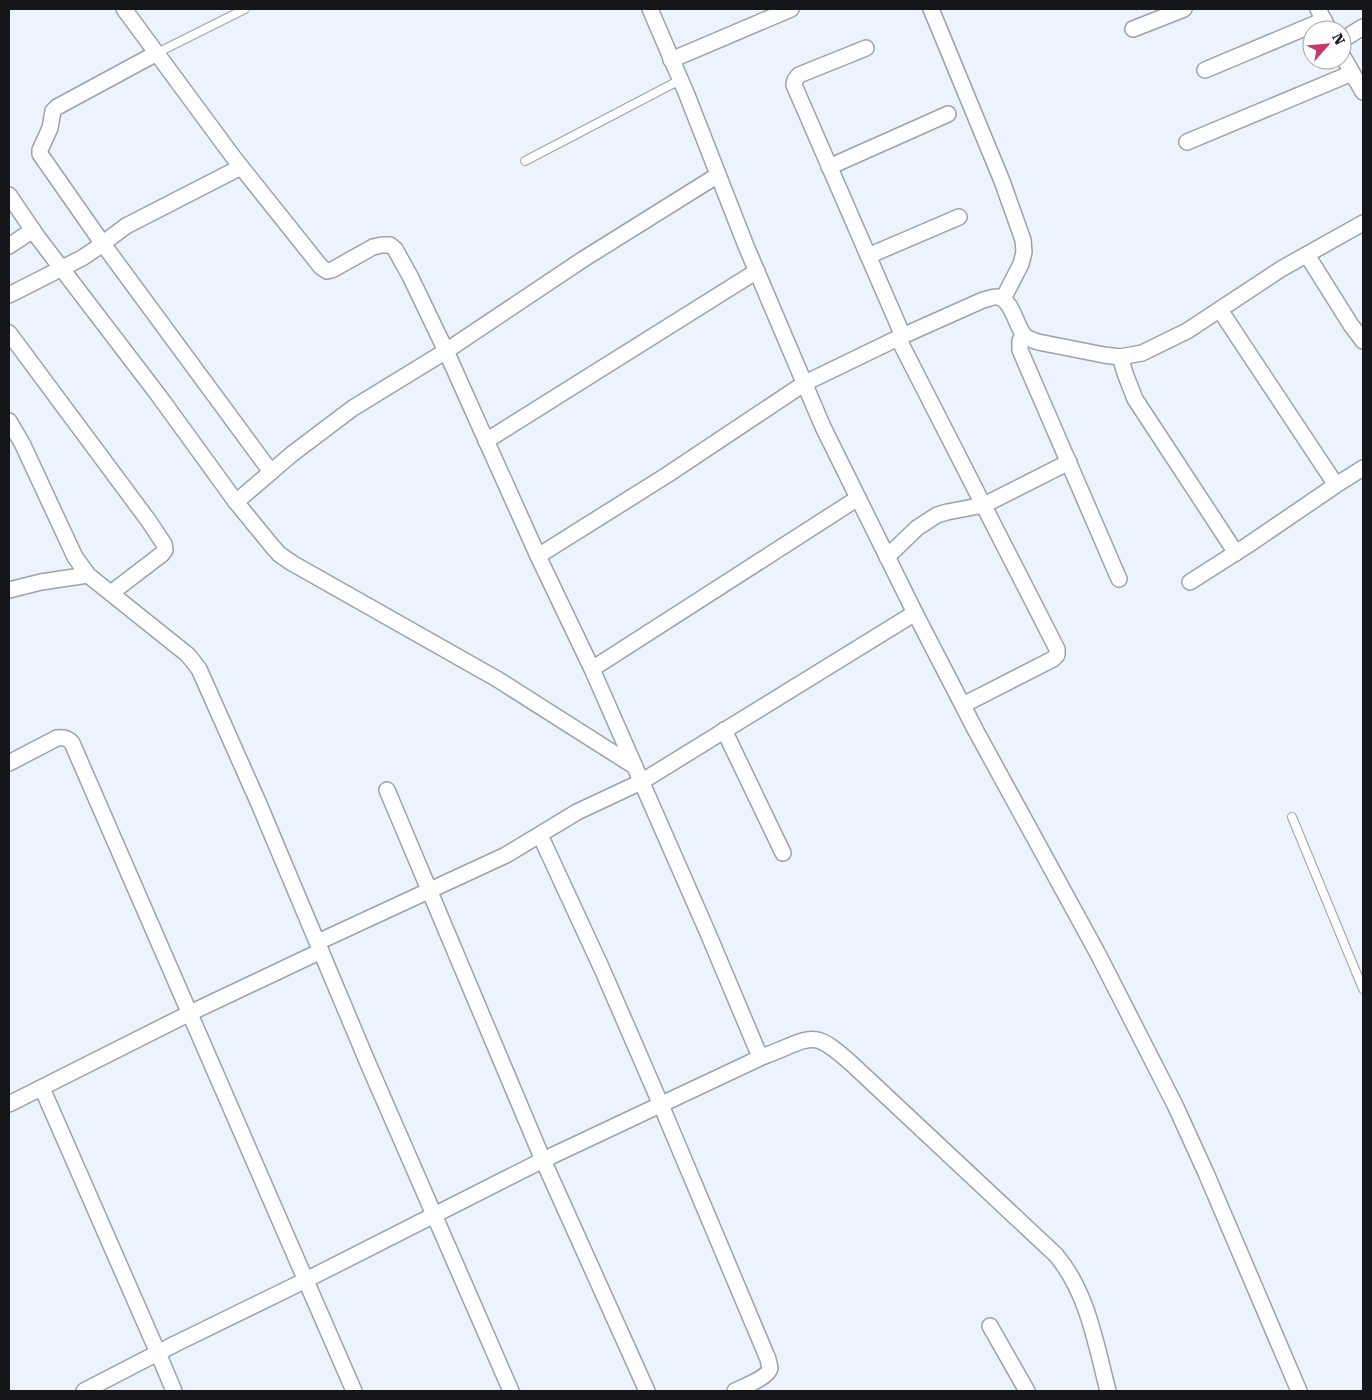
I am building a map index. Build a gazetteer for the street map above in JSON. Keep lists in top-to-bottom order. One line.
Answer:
{"north":"top right"}
